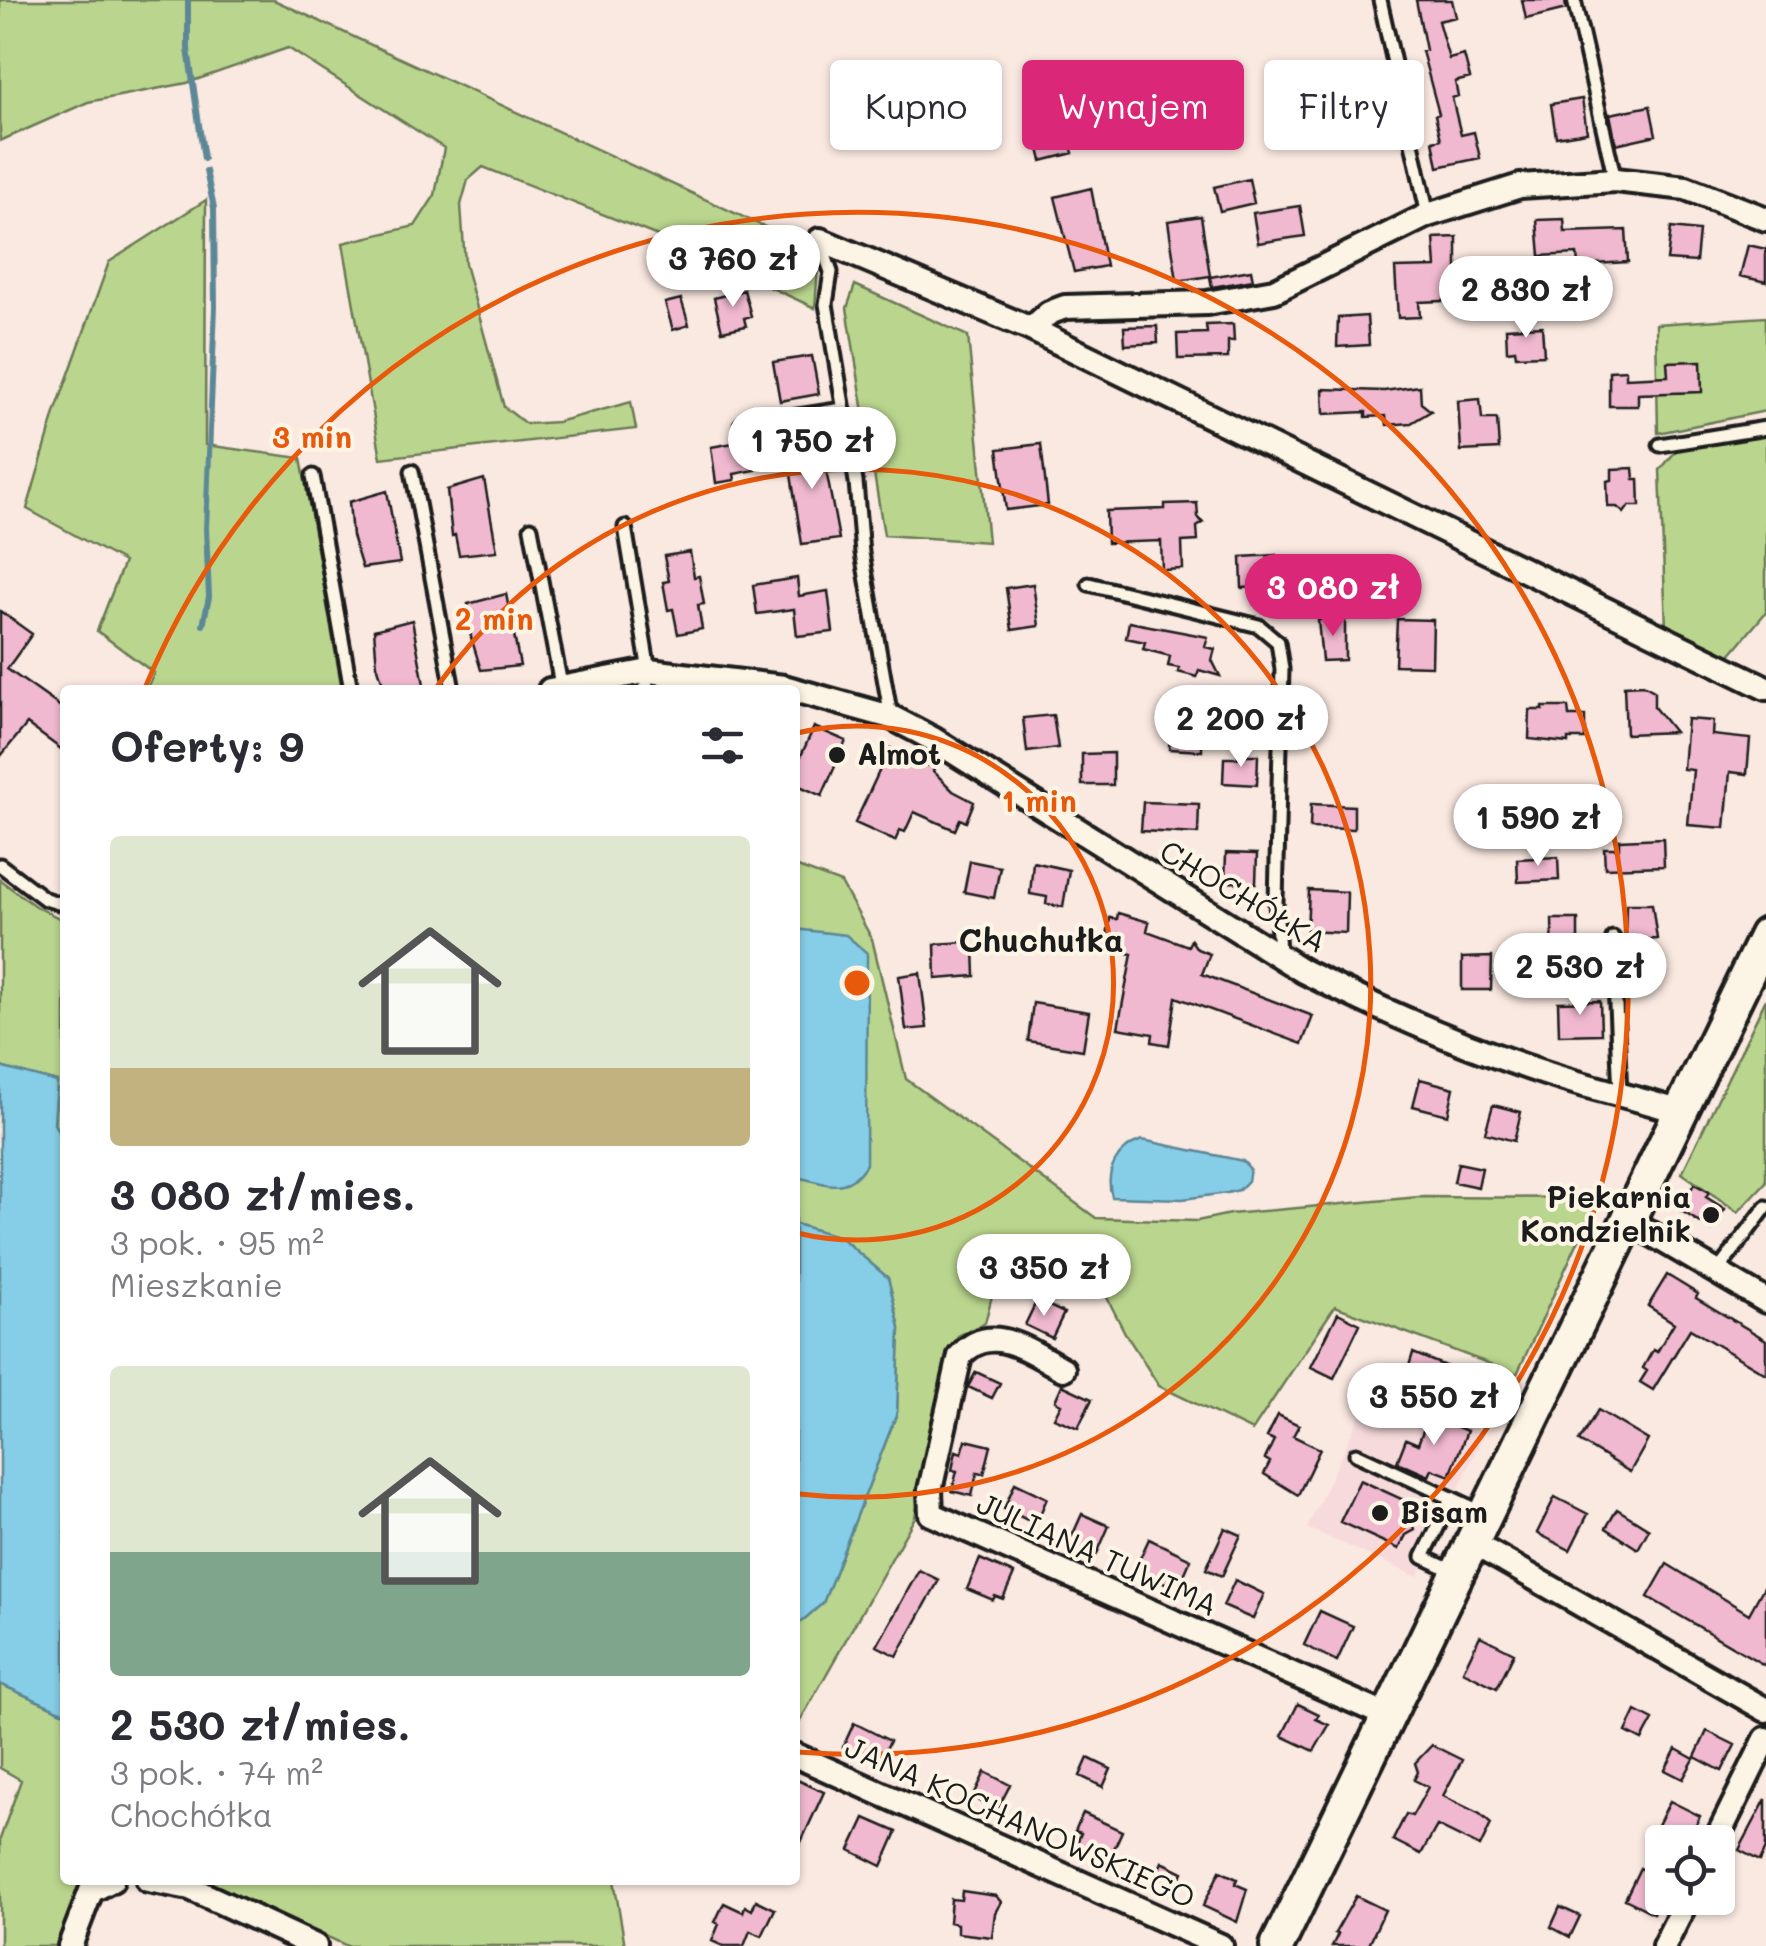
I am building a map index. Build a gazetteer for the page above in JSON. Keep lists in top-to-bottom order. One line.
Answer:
{"streets":{"street":["CHOCHÓŁKA","JULIANA TUWIMA","JANA KOCHANOWSKIEGO"]},"districts":["Chuchułka"],"places":["Almot","Piekarnia Kondzielnik","Bisam"],"page":{"chip":["Kupno","Wynajem","Filtry"],"price":["3 760 zł","2 830 zł","1 750 zł","3 080 zł","2 200 zł","1 590 zł","2 530 zł","3 350 zł","3 550 zł"],"heading":"Oferty: 9","list":[{"name":"3 080 zł/mies.","note":"3 pok. · 95 m² · Mieszkanie"},{"name":"2 530 zł/mies.","note":"3 pok. · 74 m² · Chochółka"}]},"rings":["3 min","2 min","1 min"]}
